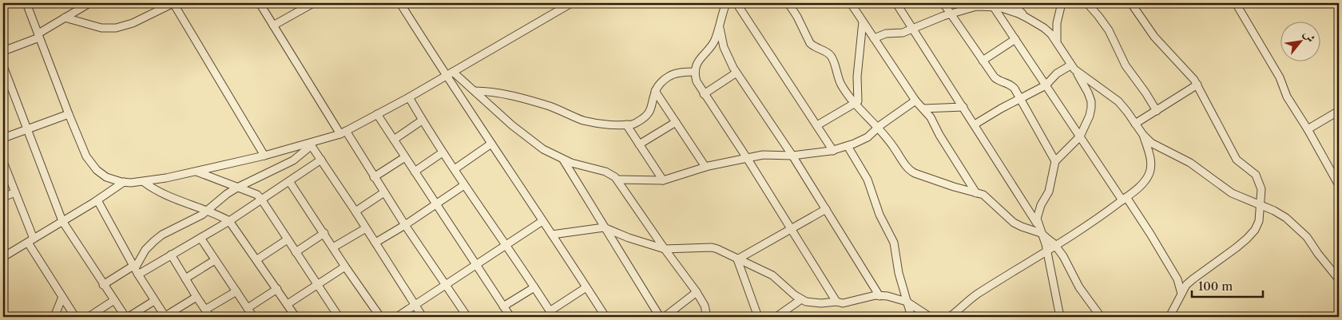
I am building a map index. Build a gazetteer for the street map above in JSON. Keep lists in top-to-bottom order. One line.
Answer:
{"scale_bar":"100 m","north":"top right"}
